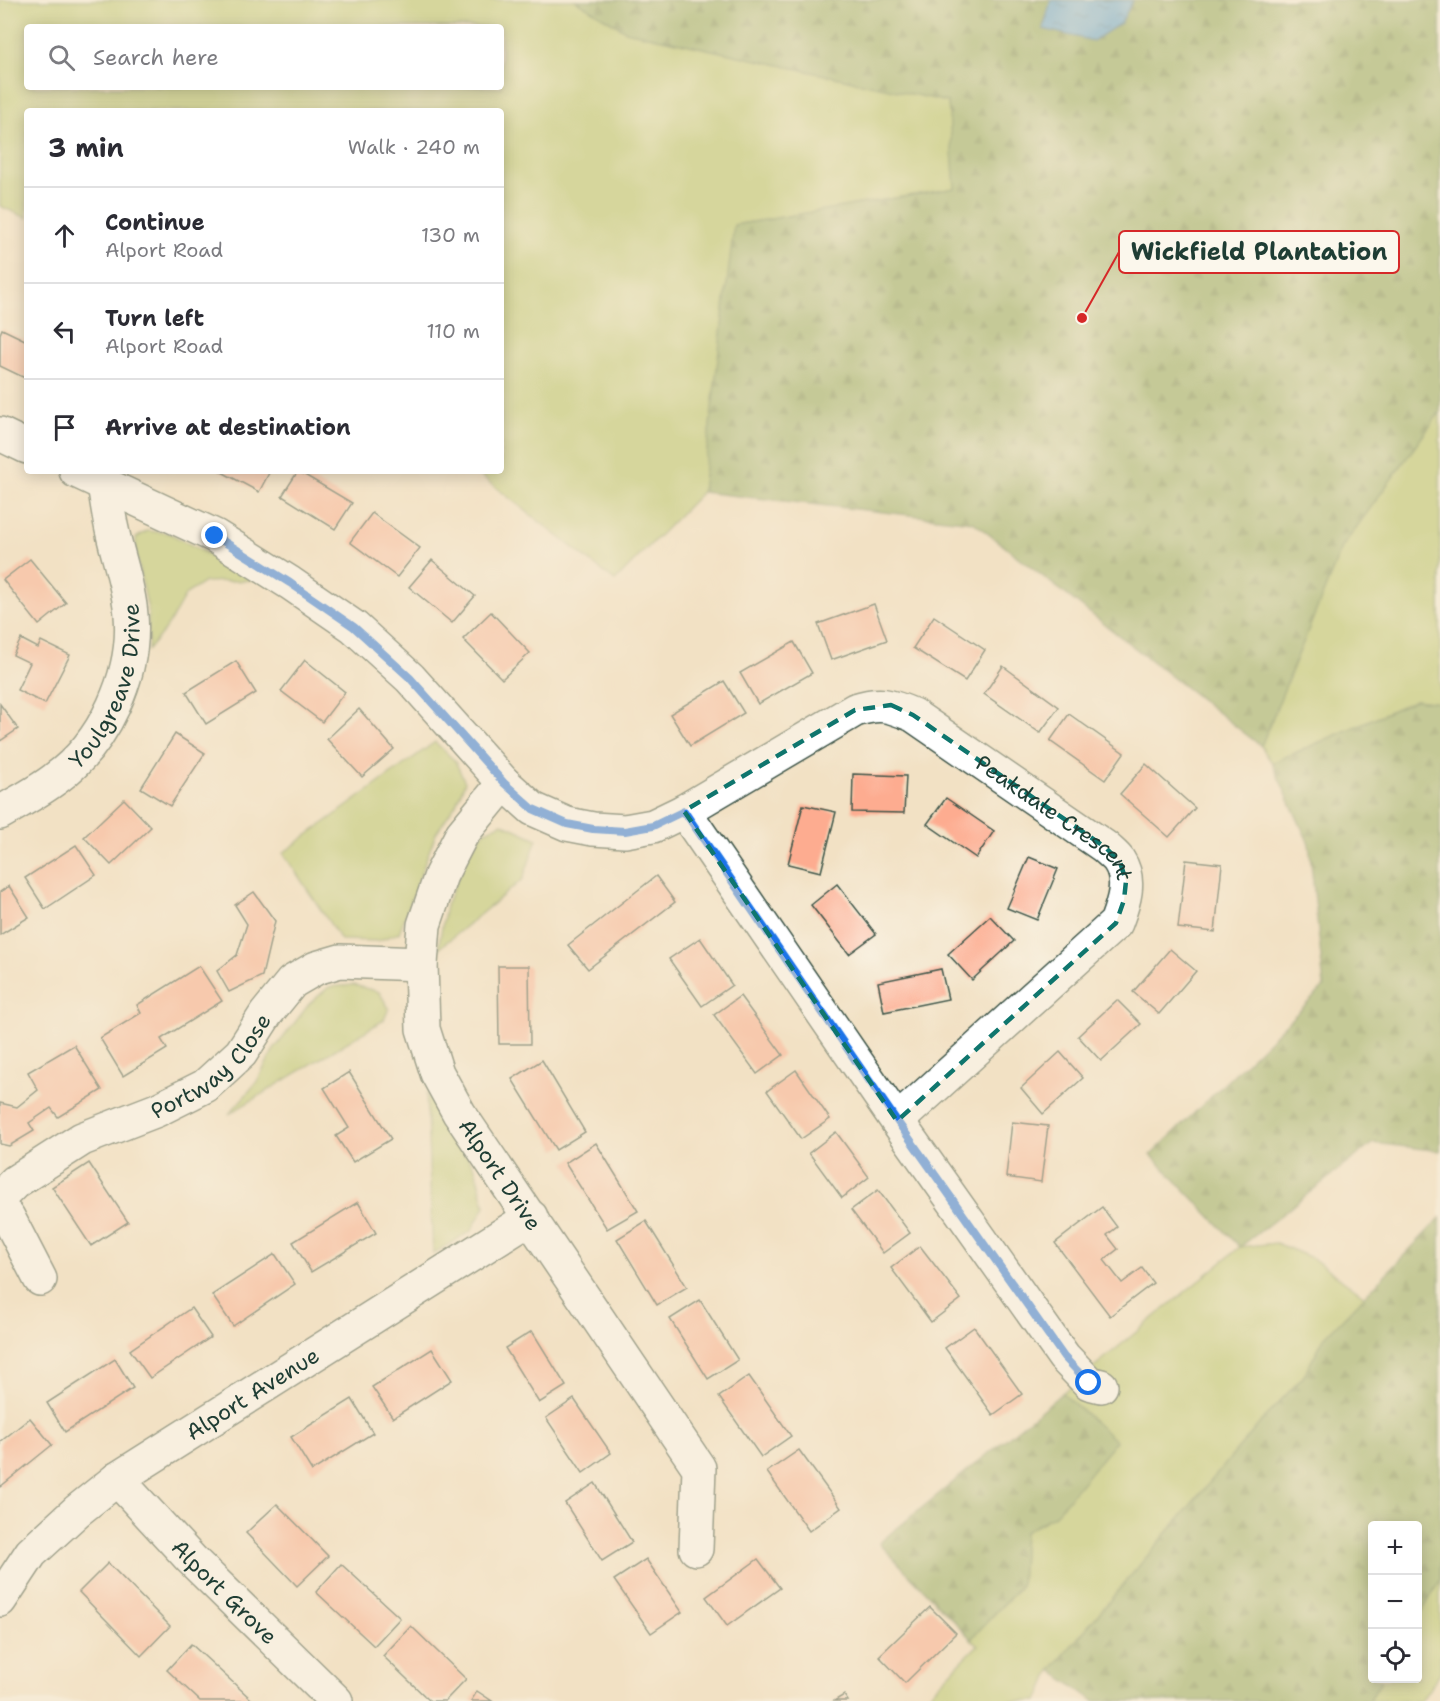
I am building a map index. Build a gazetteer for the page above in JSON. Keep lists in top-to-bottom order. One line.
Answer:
{"streets":{"street":["Youlgreave Drive","Peakdale Crescent","Portway Close","Alport Drive","Alport Avenue","Alport Grove"]},"crossings":[["Youlgreave Drive","Peakdale Crescent"],["Peakdale Crescent","Alport Drive"],["Portway Close","Alport Drive"],["Alport Drive","Alport Avenue"],["Alport Avenue","Alport Grove"]],"places":["Wickfield Plantation"],"page":{"search":"Search here","heading":["3 min","Walk · 240 m"],"list":[["Continue","Alport Road","130 m"],["Turn left","Alport Road","110 m"],"Arrive at destination"],"map_buttons":["+","−"]}}
